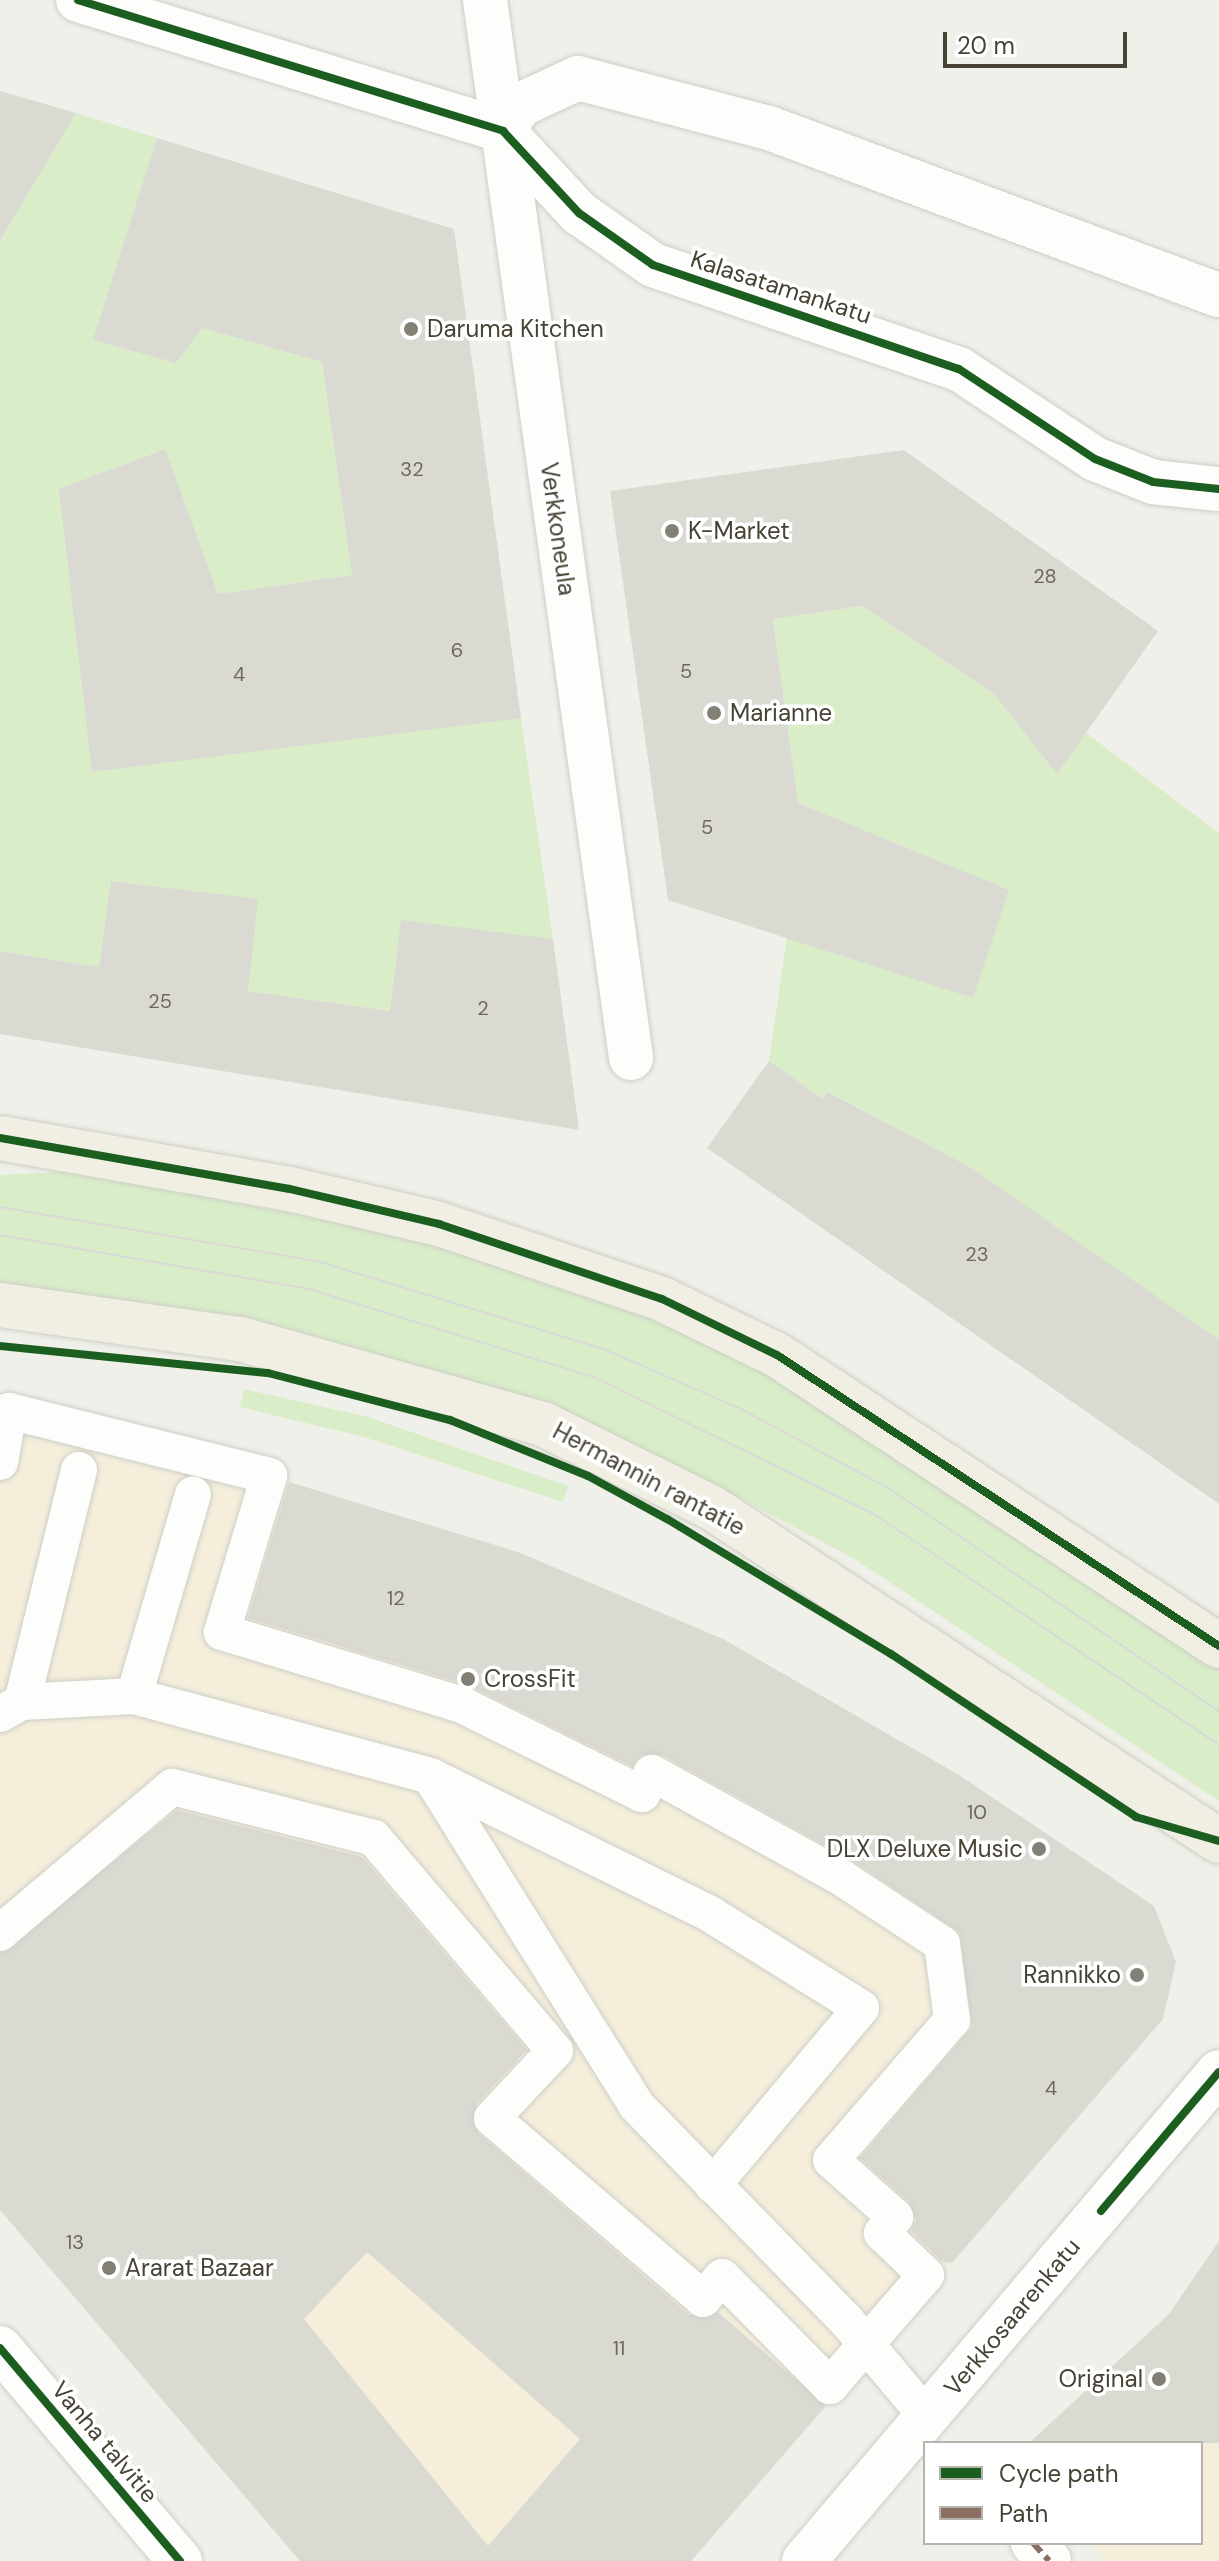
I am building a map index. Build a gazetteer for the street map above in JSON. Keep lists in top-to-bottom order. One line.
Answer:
{"streets":{"main road":["Hermannin rantatie"],"street":["Kalasatamankatu","Verkkoneula","Verkkosaarenkatu","Vanha talvitie"]},"crossings":[["Kalasatamankatu","Verkkoneula"]],"places":["Daruma Kitchen","K-Market","Marianne","CrossFit","DLX Deluxe Music","Rannikko","Ararat Bazaar","Original"],"house_numbers":["32","28","6","5","4","5","25","2","23","12","10","4","13","11"],"legend":["Cycle path","Path"],"scale_bar":"20 m"}
